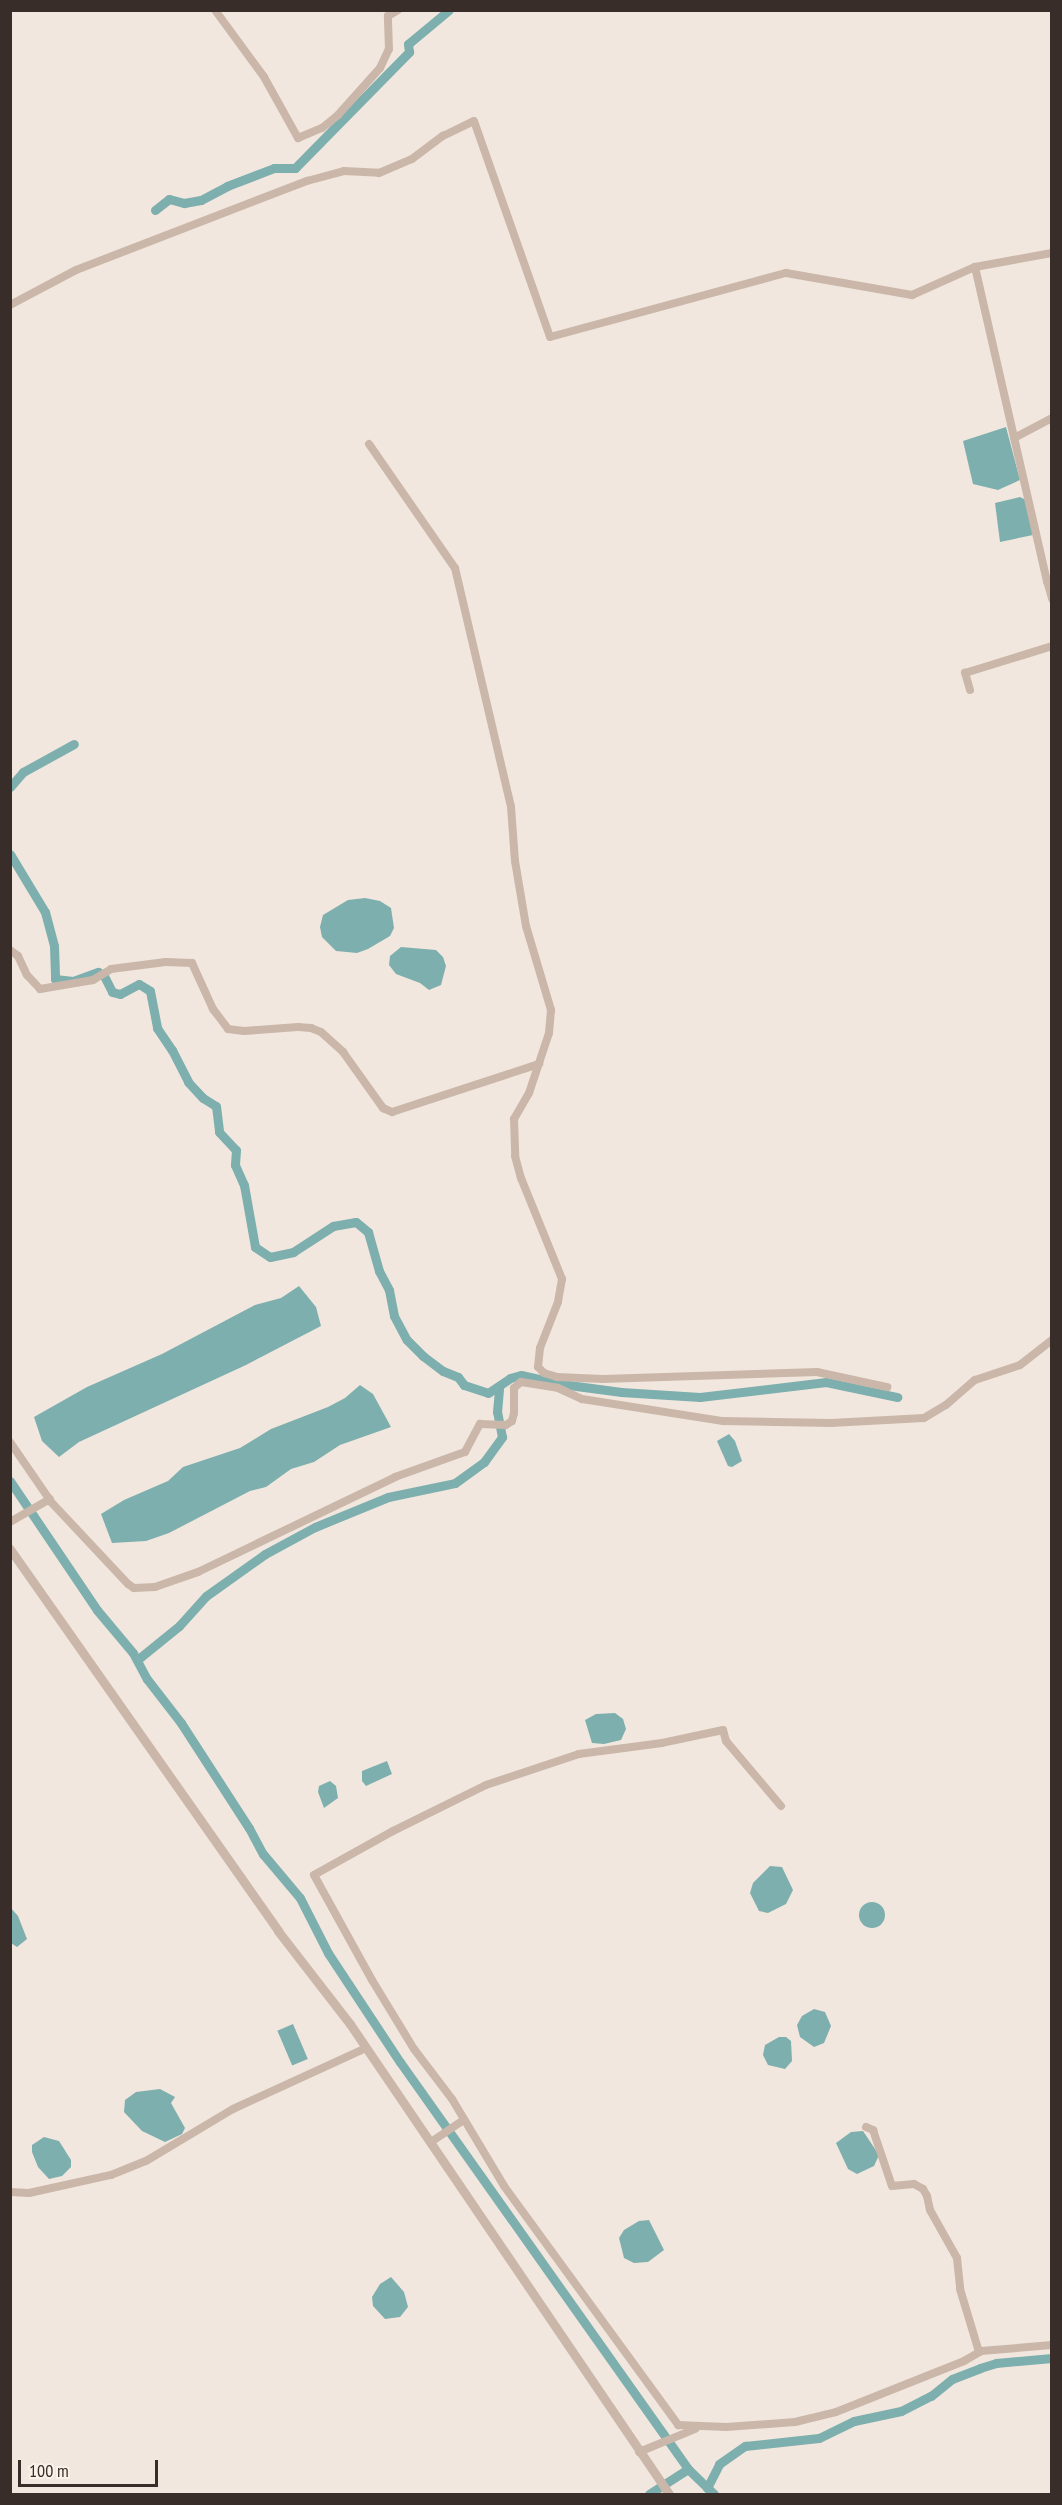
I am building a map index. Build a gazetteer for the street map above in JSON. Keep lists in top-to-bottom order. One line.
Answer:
{"scale_bar":"100 m"}
